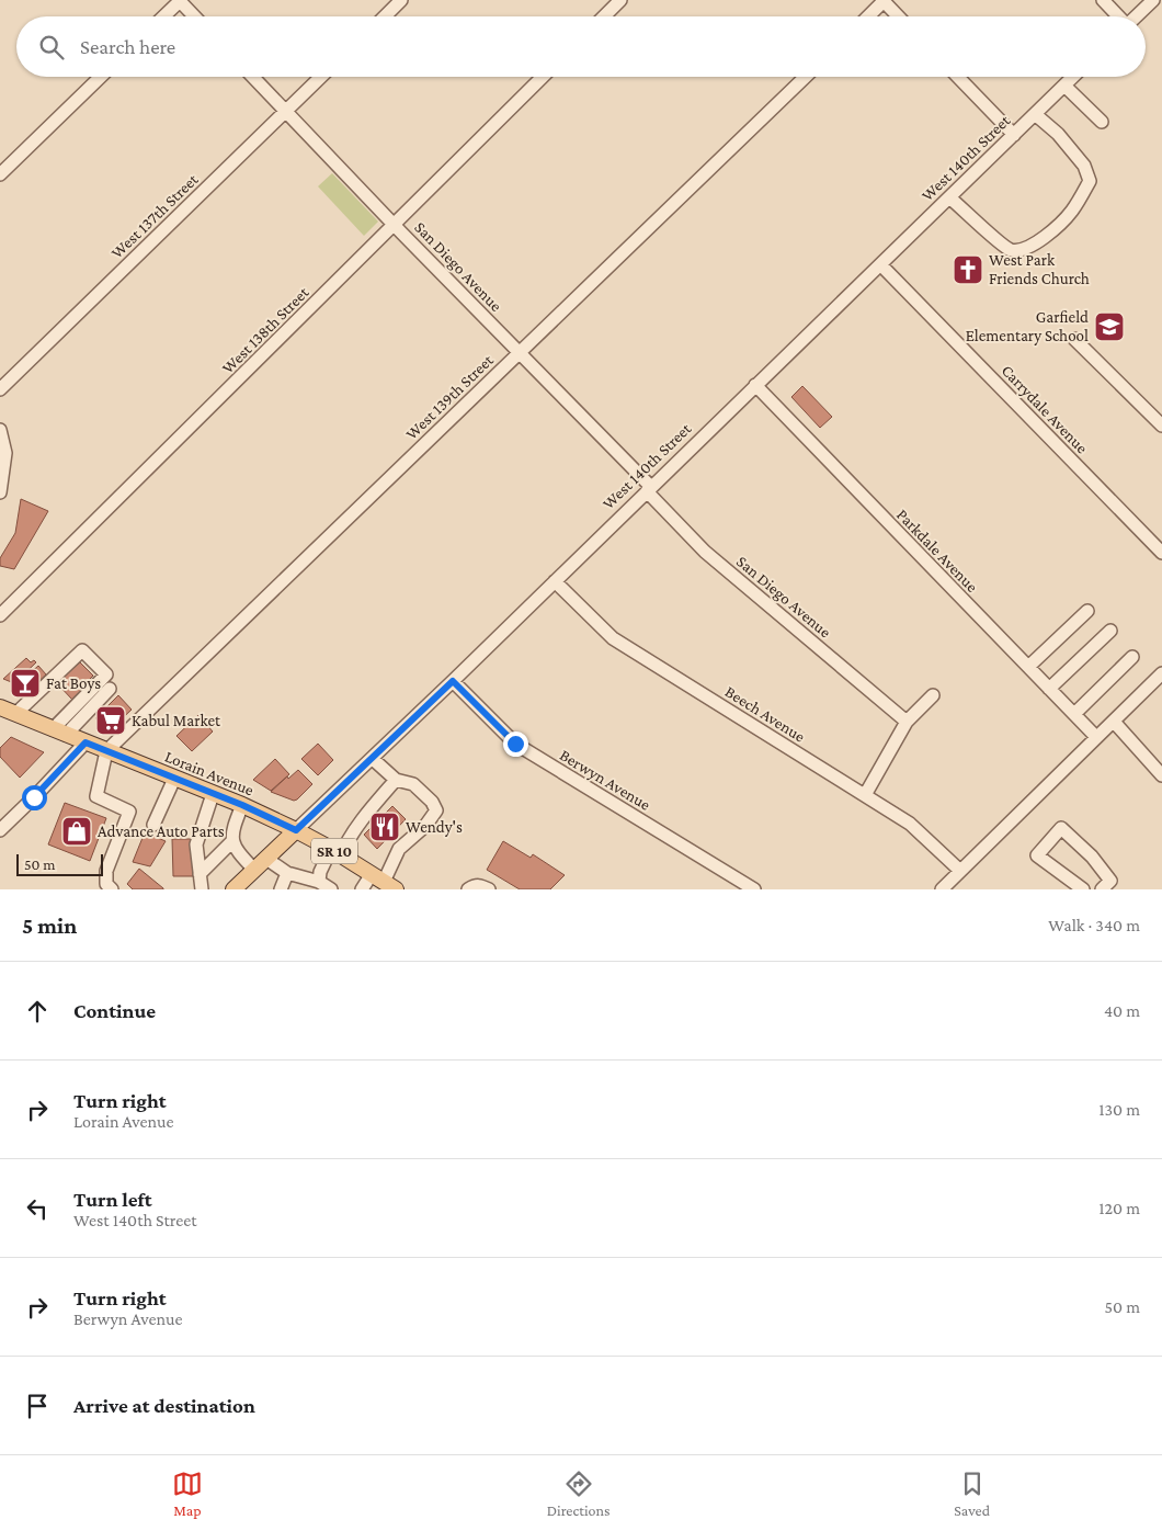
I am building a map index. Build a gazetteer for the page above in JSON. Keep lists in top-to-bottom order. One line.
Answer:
{"streets":{"main road":["West 140th Street","Lorain Avenue","SR 10"],"street":["West 137th Street","San Diego Avenue","West 138th Street","West 139th Street","Carrydale Avenue","Parkdale Avenue","Beech Avenue","Berwyn Avenue"]},"crossings":[["West 140th Street","San Diego Avenue"],["West 140th Street","Carrydale Avenue"],["West 140th Street","Parkdale Avenue"],["West 140th Street","Beech Avenue"],["West 140th Street","Lorain Avenue"],["West 140th Street","Berwyn Avenue"],["West 137th Street","San Diego Avenue"],["San Diego Avenue","West 138th Street"],["San Diego Avenue","West 139th Street"],["West 139th Street","Lorain Avenue"]],"places":{"church":["West Park Friends Church"],"school or university":["Garfield Elementary School"],"bar":["Fat Boys"],"supermarket":["Kabul Market"],"restaurant":["Wendy's"],"shop":["Advance Auto Parts"]},"scale_bar":"50 m","page":{"search":"Search here","scale":"50 m","heading":["5 min","Walk · 340 m"],"list":[["Continue","40 m"],["Turn right","Lorain Avenue","130 m"],["Turn left","West 140th Street","120 m"],["Turn right","Berwyn Avenue","50 m"],"Arrive at destination"],"nav":["Map","Directions","Saved"]}}
